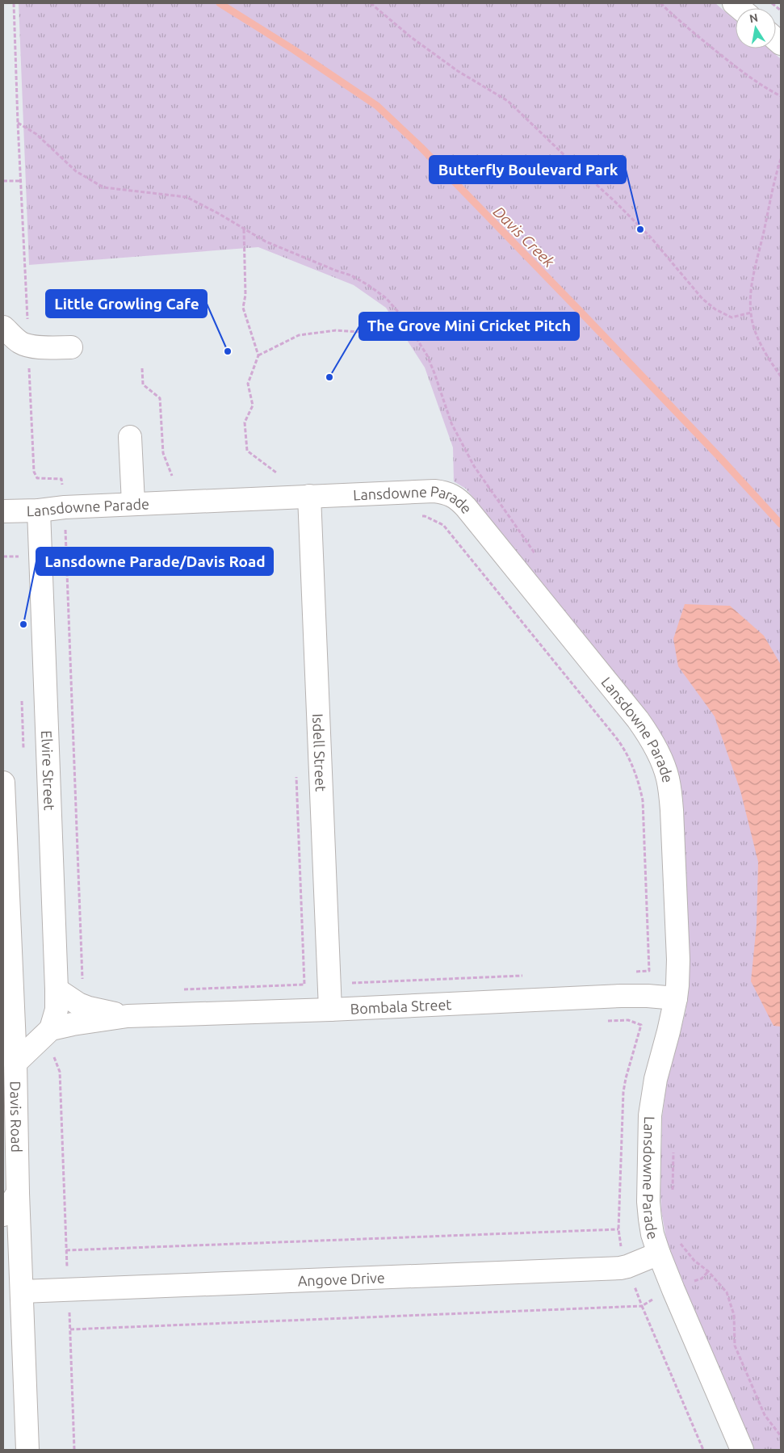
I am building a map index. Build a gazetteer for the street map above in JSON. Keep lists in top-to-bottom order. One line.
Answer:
{"streets":{"street":["Lansdowne Parade","Isdell Street","Elvire Street","Bombala Street","Davis Road","Angove Drive"]},"crossings":[["Lansdowne Parade","Isdell Street"],["Lansdowne Parade","Elvire Street"],["Lansdowne Parade","Bombala Street"],["Lansdowne Parade","Angove Drive"],["Isdell Street","Bombala Street"],["Elvire Street","Bombala Street"],["Davis Road","Angove Drive"]],"water":["Davis Creek"],"places":["Butterfly Boulevard Park","Little Growling Cafe","The Grove Mini Cricket Pitch","Lansdowne Parade/Davis Road"],"north":"top"}
